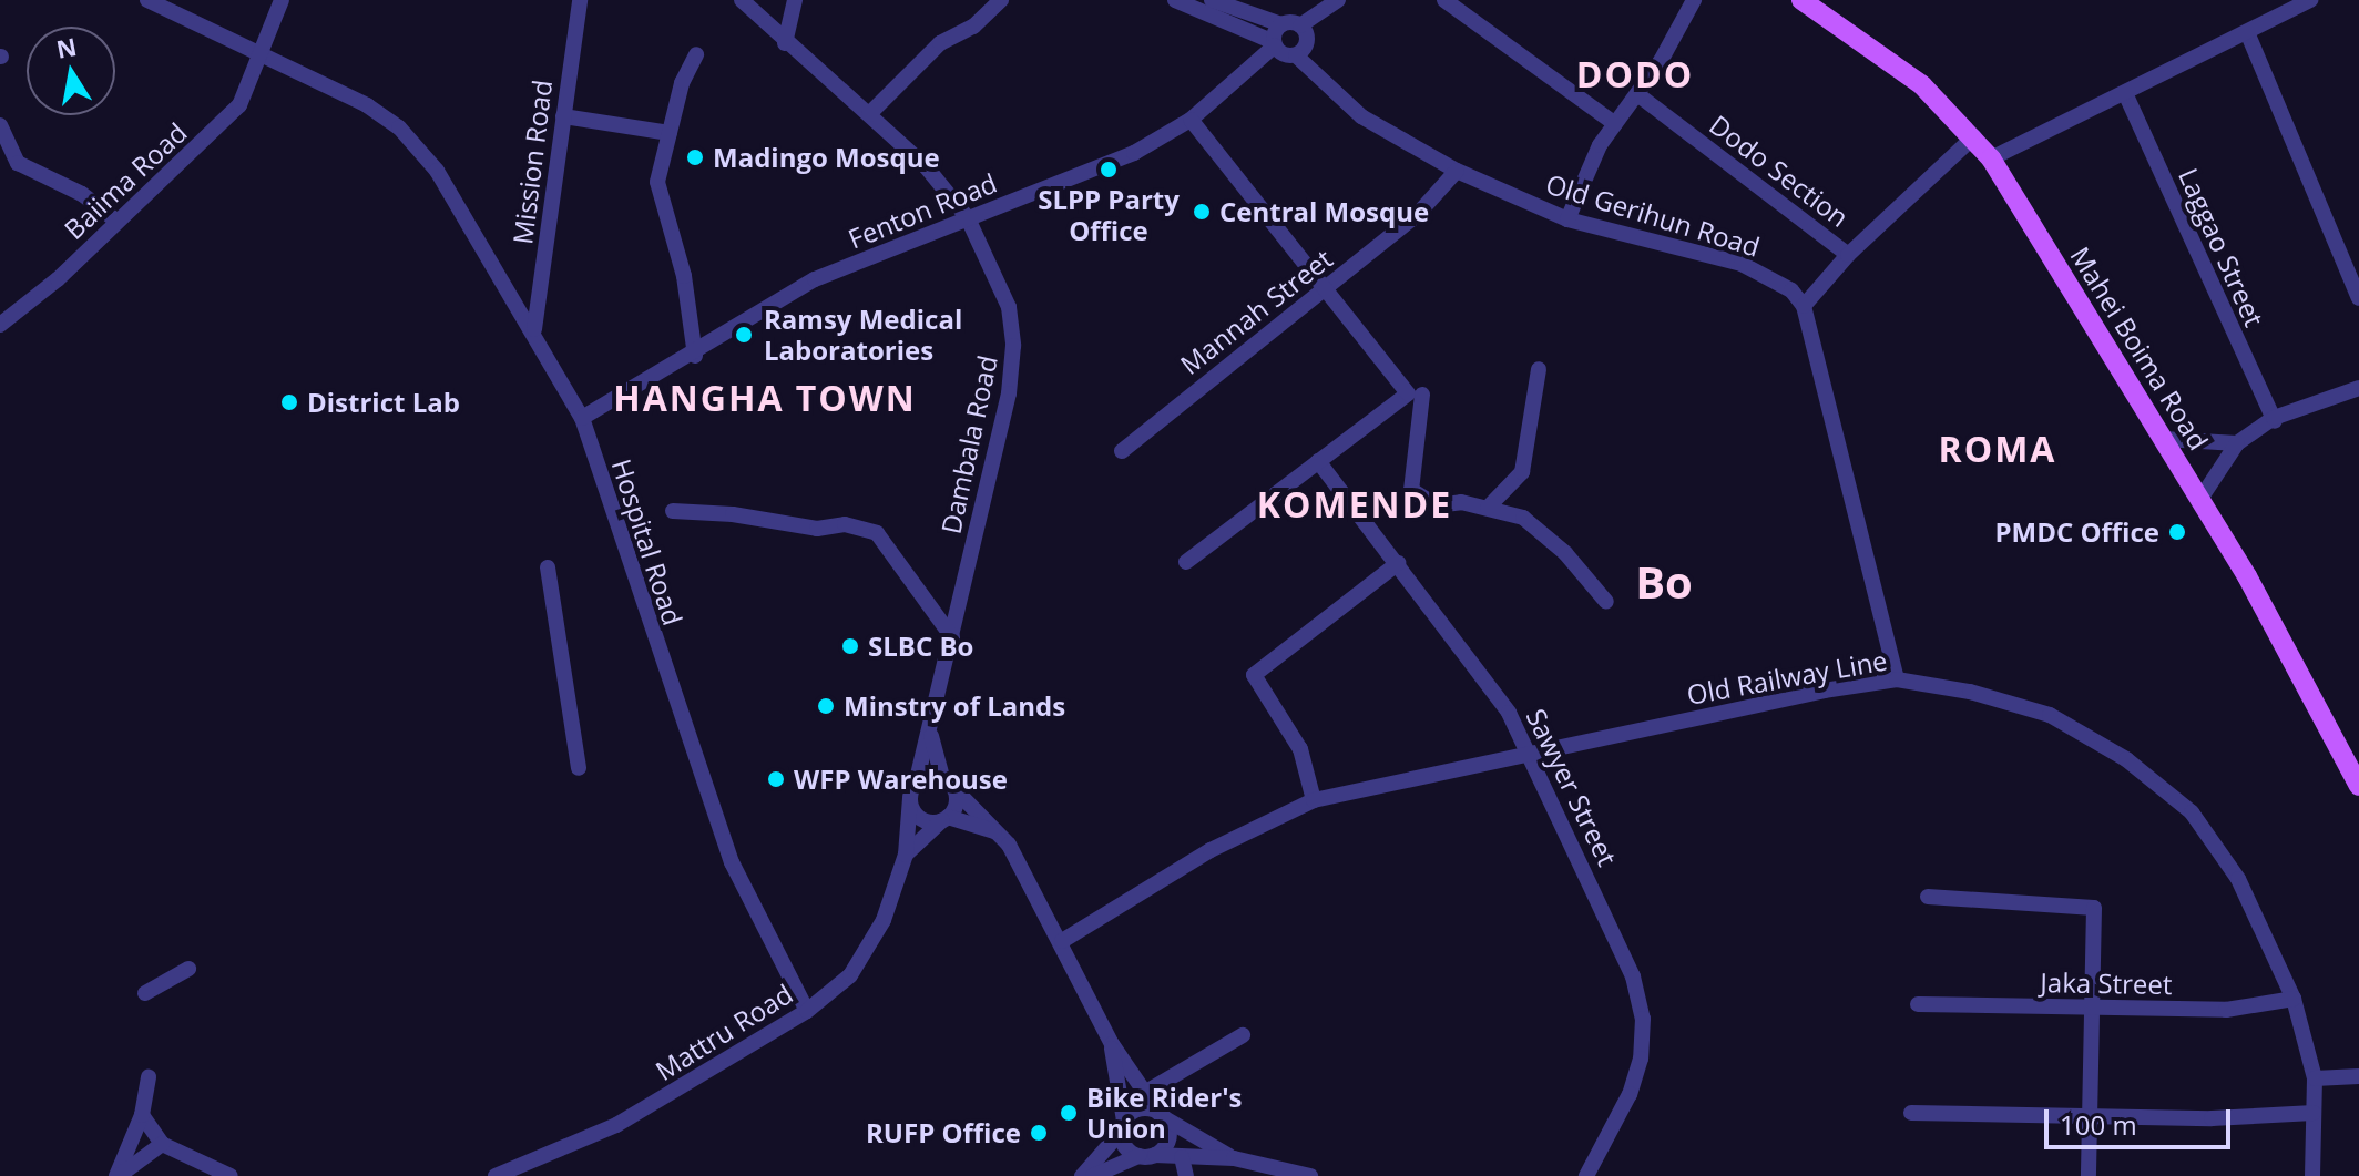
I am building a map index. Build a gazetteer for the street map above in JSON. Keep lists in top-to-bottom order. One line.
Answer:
{"streets":{"main road":["Mahei Boima Road"],"street":["Mission Road","Dodo Section","Baiima Road","Fenton Road","Old Gerihun Road","Laggao Street","Mannah Street","Dambala Road","Hospital Road","Old Railway Line","Sawyer Street","Jaka Street","Mattru Road"]},"crossings":[["Mission Road","Hospital Road"],["Baiima Road","Hospital Road"],["Fenton Road","Old Gerihun Road"],["Fenton Road","Dambala Road"],["Fenton Road","Hospital Road"],["Old Gerihun Road","Mannah Street"],["Dambala Road","Mattru Road"],["Hospital Road","Mattru Road"],["Old Railway Line","Sawyer Street"],["Old Railway Line","Jaka Street"]],"districts":["DODO","HANGHA TOWN","ROMA","KOMENDE","Bo"],"places":["Madingo Mosque","SLPP Party Office","Central Mosque","Ramsy Medical Laboratories","District Lab","PMDC Office","SLBC Bo","Minstry of Lands","WFP Warehouse","Bike Rider's Union","RUFP Office"],"scale_bar":"100 m","north":"top"}
